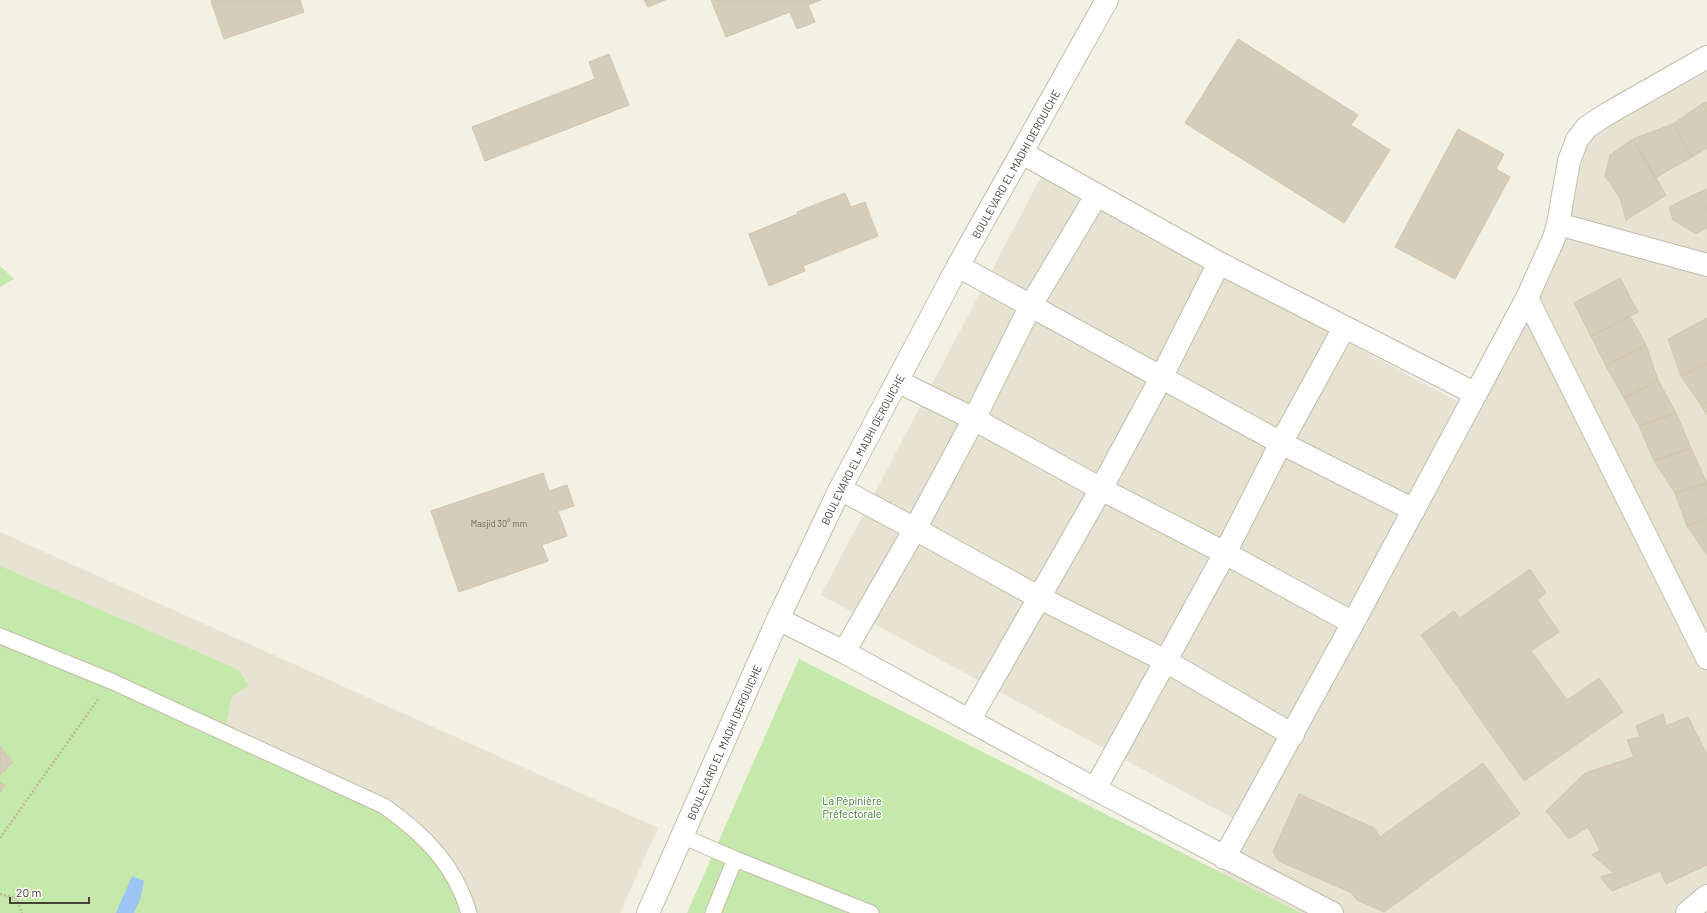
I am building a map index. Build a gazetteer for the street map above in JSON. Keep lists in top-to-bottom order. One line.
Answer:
{"streets":{"street":["BOULEVARD EL MADHI DEROUICHE"]},"parks":["La Pépinière Préfectorale"],"house_numbers":["Masjid 30° mm"],"scale_bar":"20 m"}
